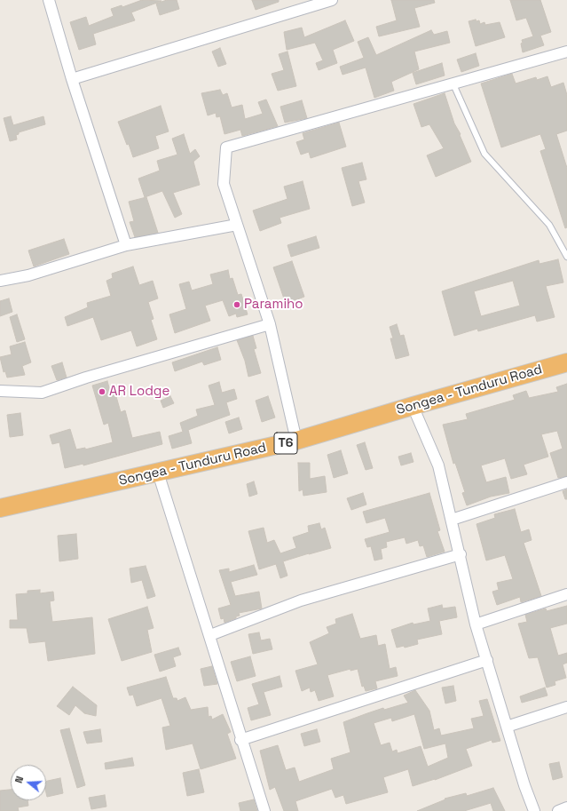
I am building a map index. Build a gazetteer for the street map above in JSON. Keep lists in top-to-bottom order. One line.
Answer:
{"streets":{"highway":["Songea - Tunduru Road","T6"]},"places":["Paramiho","AR Lodge"],"north":"left"}
